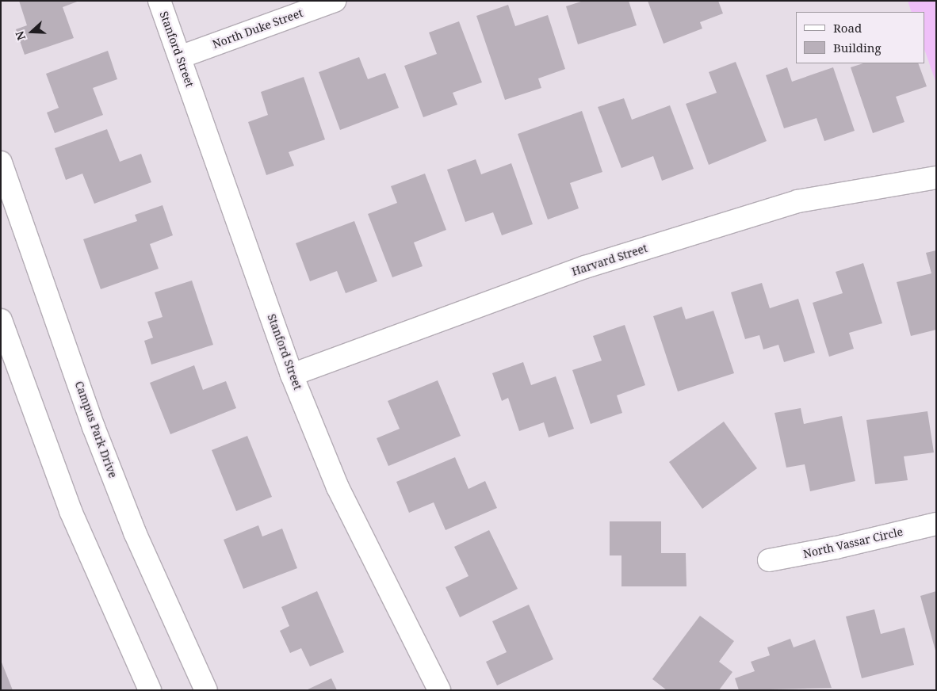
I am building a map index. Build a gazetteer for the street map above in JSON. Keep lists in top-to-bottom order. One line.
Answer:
{"streets":{"street":["North Duke Street","Stanford Street","Harvard Street","Campus Park Drive","North Vassar Circle"]},"crossings":[["North Duke Street","Stanford Street"],["Stanford Street","Harvard Street"]],"legend":["Road","Building"],"north":"left"}
